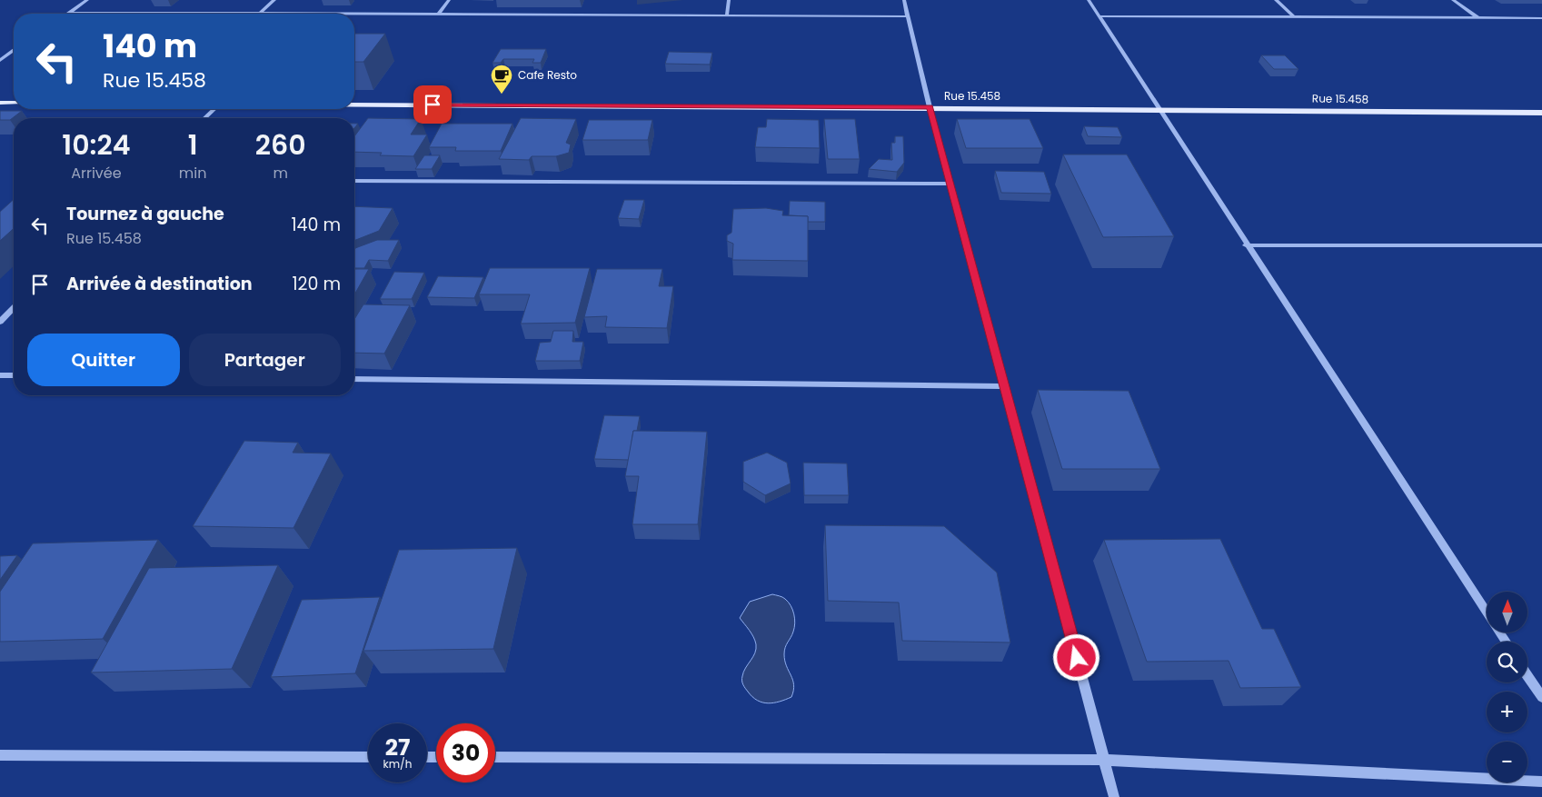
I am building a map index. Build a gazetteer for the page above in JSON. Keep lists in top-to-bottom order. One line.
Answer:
{"streets":{"main road":["Rue 15.458"]},"places":{"cafe":["Cafe Resto"]},"north":"top","page":{"turn":["140 m","Rue 15.458"],"eta":["10:24","Arrivée","1","min","260","m"],"list":[{"name":"Tournez à gauche","note":"Rue 15.458","value":"140 m"},{"name":"Arrivée à destination","value":"120 m"}],"buttons":["Quitter","Partager"],"map_buttons":["+","−"],"speed":"27 km/h","limit":"30"}}
